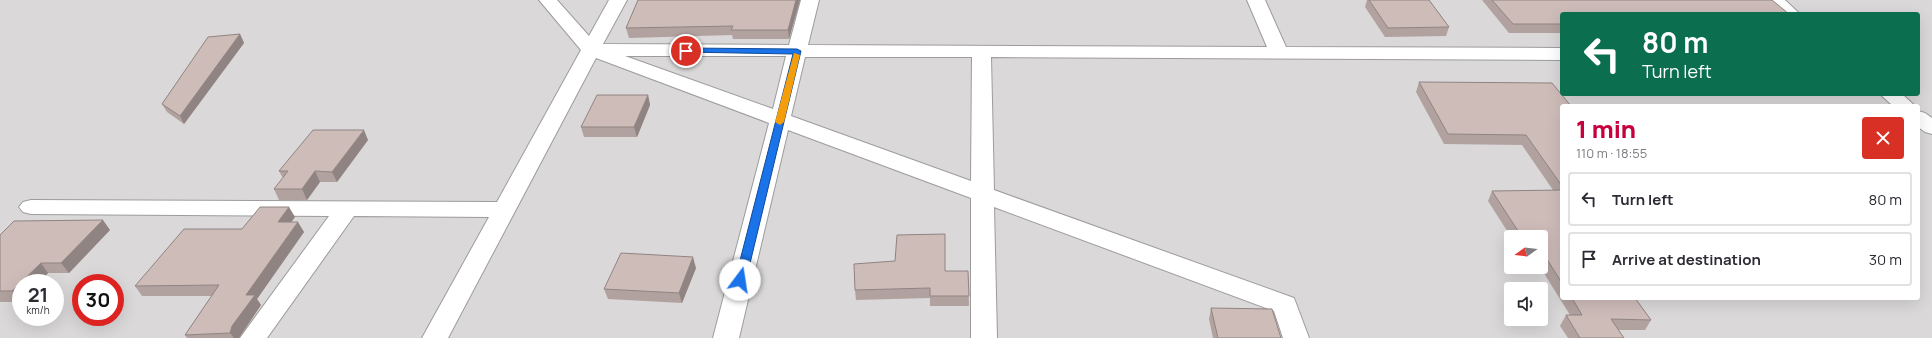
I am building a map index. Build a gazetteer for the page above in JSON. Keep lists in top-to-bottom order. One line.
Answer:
{"north":"left","page":{"turn":["80 m","Turn left"],"heading":["1 min","110 m · 18:55"],"list":[{"name":"Turn left","value":"80 m"},{"name":"Arrive at destination","value":"30 m"}],"speed":"21 km/h","limit":"30"}}
